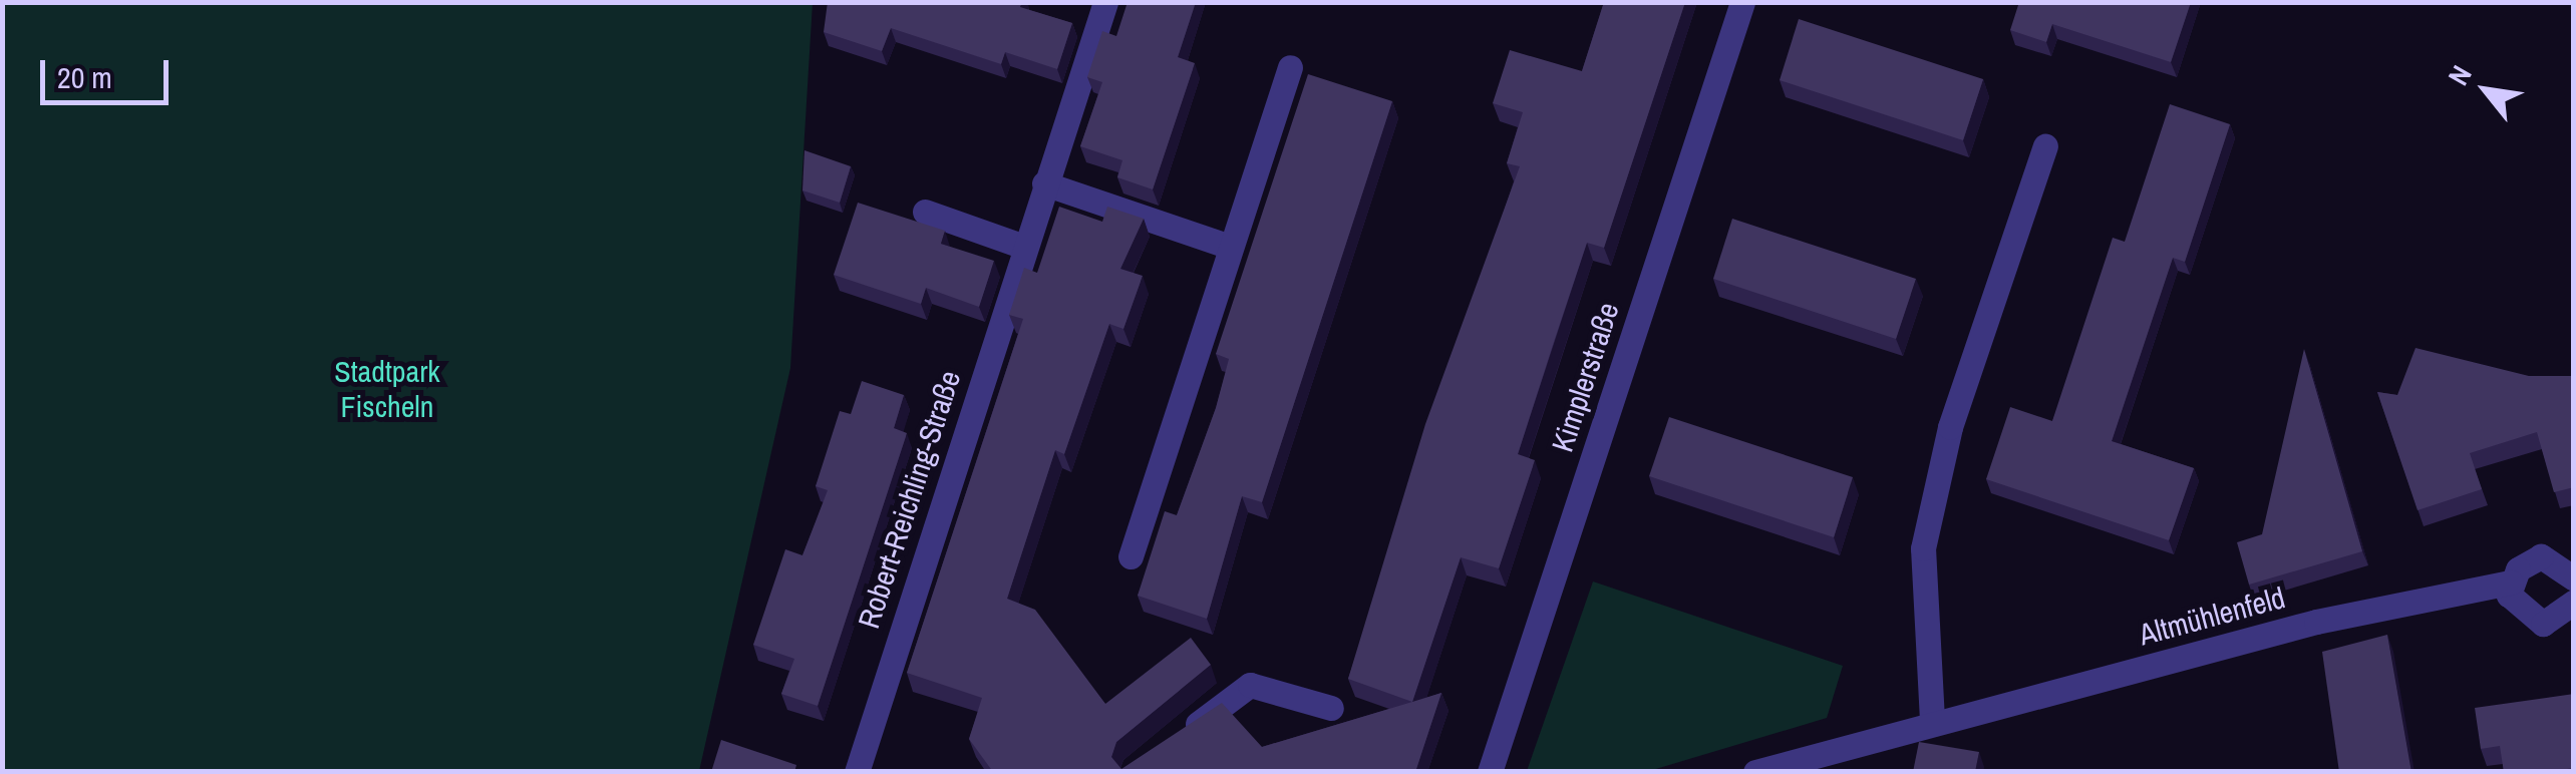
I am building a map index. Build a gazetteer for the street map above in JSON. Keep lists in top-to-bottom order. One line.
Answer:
{"streets":{"street":["Kimplerstraße","Robert-Reichling-Straße","Altmühlenfeld"]},"parks":["Stadtpark Fischeln"],"scale_bar":"20 m","north":"top left"}
